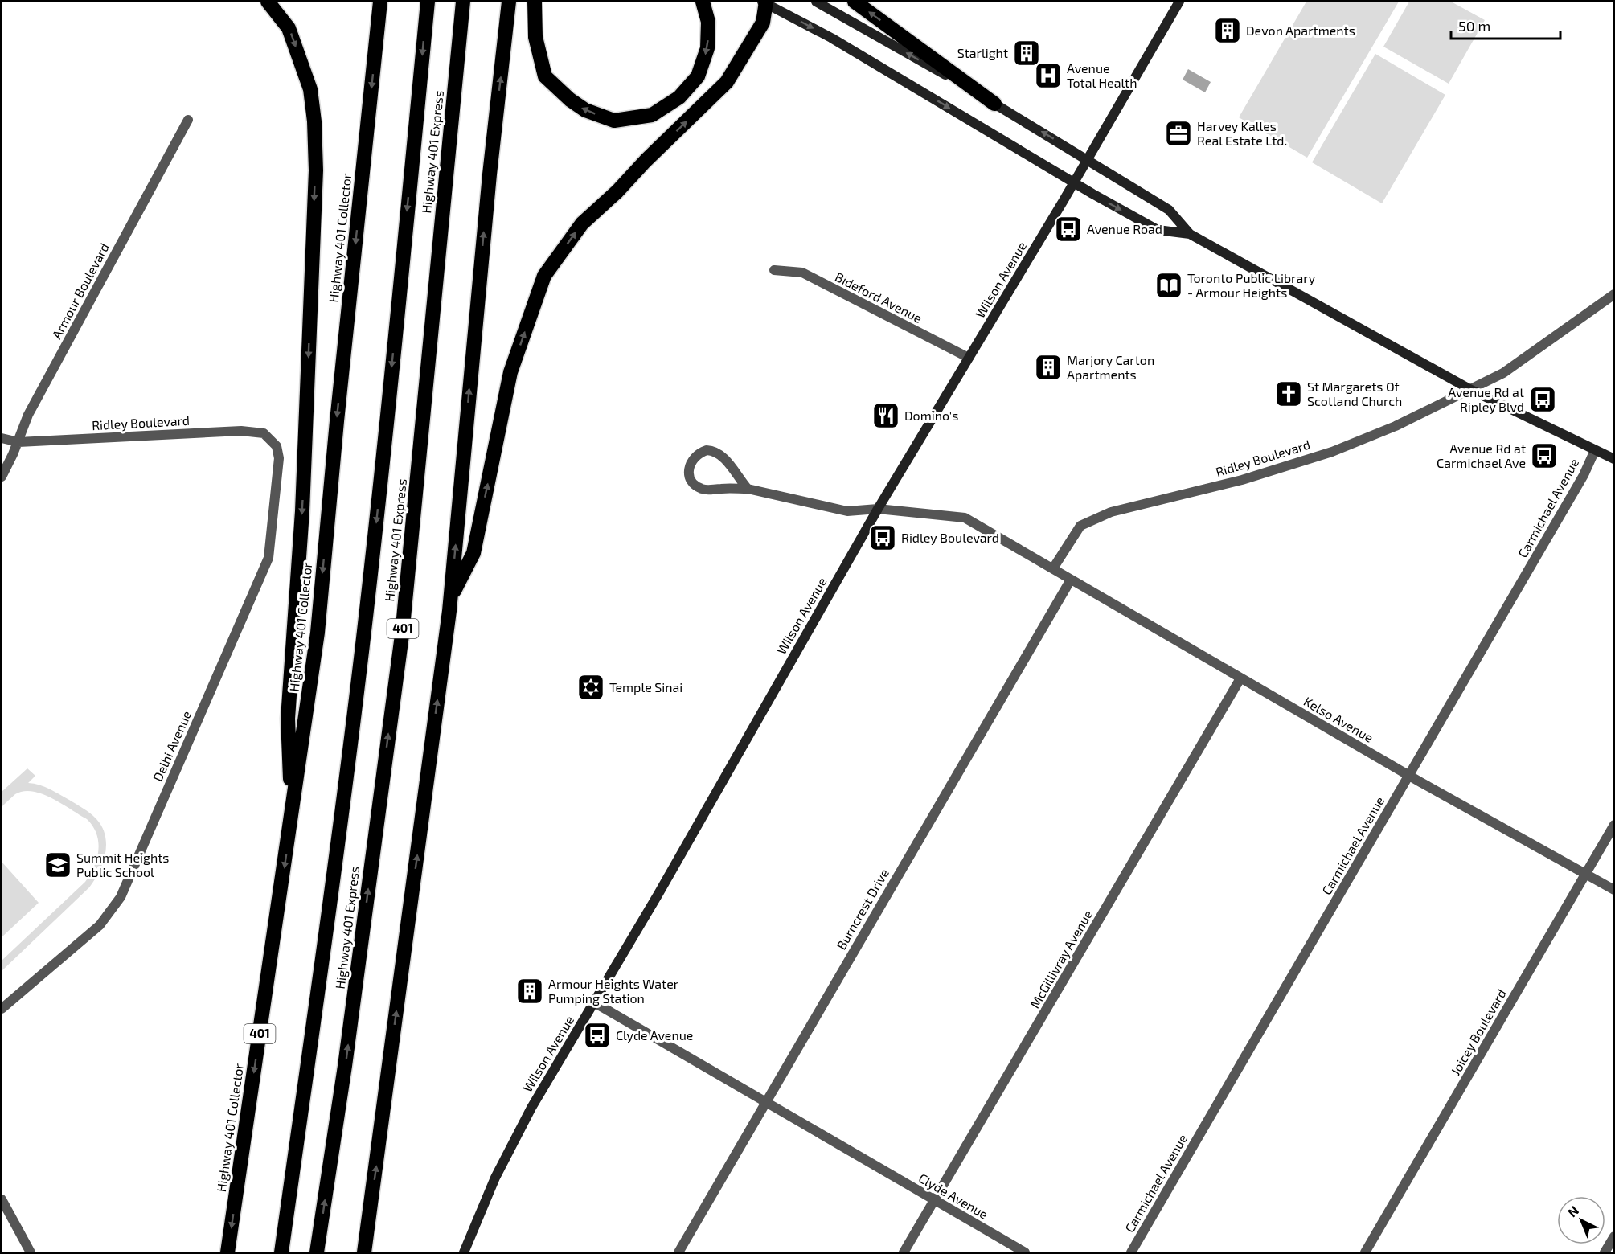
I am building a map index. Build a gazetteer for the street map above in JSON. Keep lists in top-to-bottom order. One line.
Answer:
{"streets":{"highway":["Highway 401 Express","Highway 401 Collector","401"],"main road":["Wilson Avenue"],"street":["Armour Boulevard","Bideford Avenue","Ridley Boulevard","Carmichael Avenue","Kelso Avenue","Delhi Avenue","Burncrest Drive","McGillivray Avenue","Joicey Boulevard","Clyde Avenue"]},"crossings":[["Wilson Avenue","Bideford Avenue"],["Wilson Avenue","Clyde Avenue"],["Armour Boulevard","Ridley Boulevard"],["Ridley Boulevard","Kelso Avenue"],["Ridley Boulevard","Delhi Avenue"],["Carmichael Avenue","Kelso Avenue"],["Kelso Avenue","Burncrest Drive"],["Kelso Avenue","McGillivray Avenue"],["Kelso Avenue","Joicey Boulevard"],["Burncrest Drive","Clyde Avenue"],["McGillivray Avenue","Clyde Avenue"]],"places":{"building":["Devon Apartments","Starlight","Marjory Carton Apartments","Armour Heights Water Pumping Station"],"hospital":["Avenue Total Health"],"office":["Harvey Kalles Real Estate Ltd."],"bus stop":["Avenue Road","Avenue Rd at Ripley Blvd","Avenue Rd at Carmichael Ave","Ridley Boulevard","Clyde Avenue"],"library":["Toronto Public Library - Armour Heights"],"church":["St Margarets Of Scotland Church"],"restaurant":["Domino's"],"synagogue":["Temple Sinai"],"school or university":["Summit Heights Public School"]},"scale_bar":"50 m","north":"top left"}
